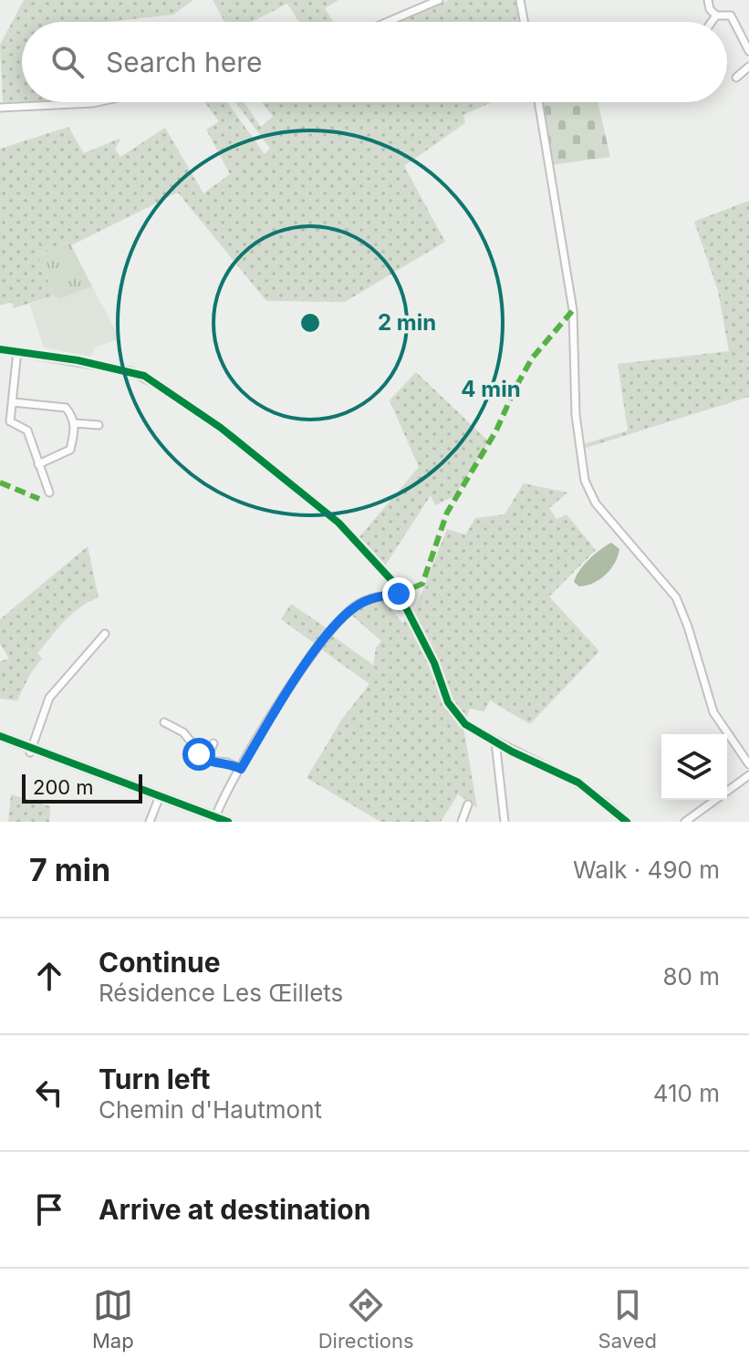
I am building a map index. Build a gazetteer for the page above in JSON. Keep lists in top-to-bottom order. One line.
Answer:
{"scale_bar":"200 m","page":{"search":"Search here","scale":"200 m","heading":["7 min","Walk · 490 m"],"list":[["Continue","Résidence Les Œillets","80 m"],["Turn left","Chemin d'Hautmont","410 m"],"Arrive at destination"],"nav":["Map","Directions","Saved"]},"rings":["2 min","4 min"]}
